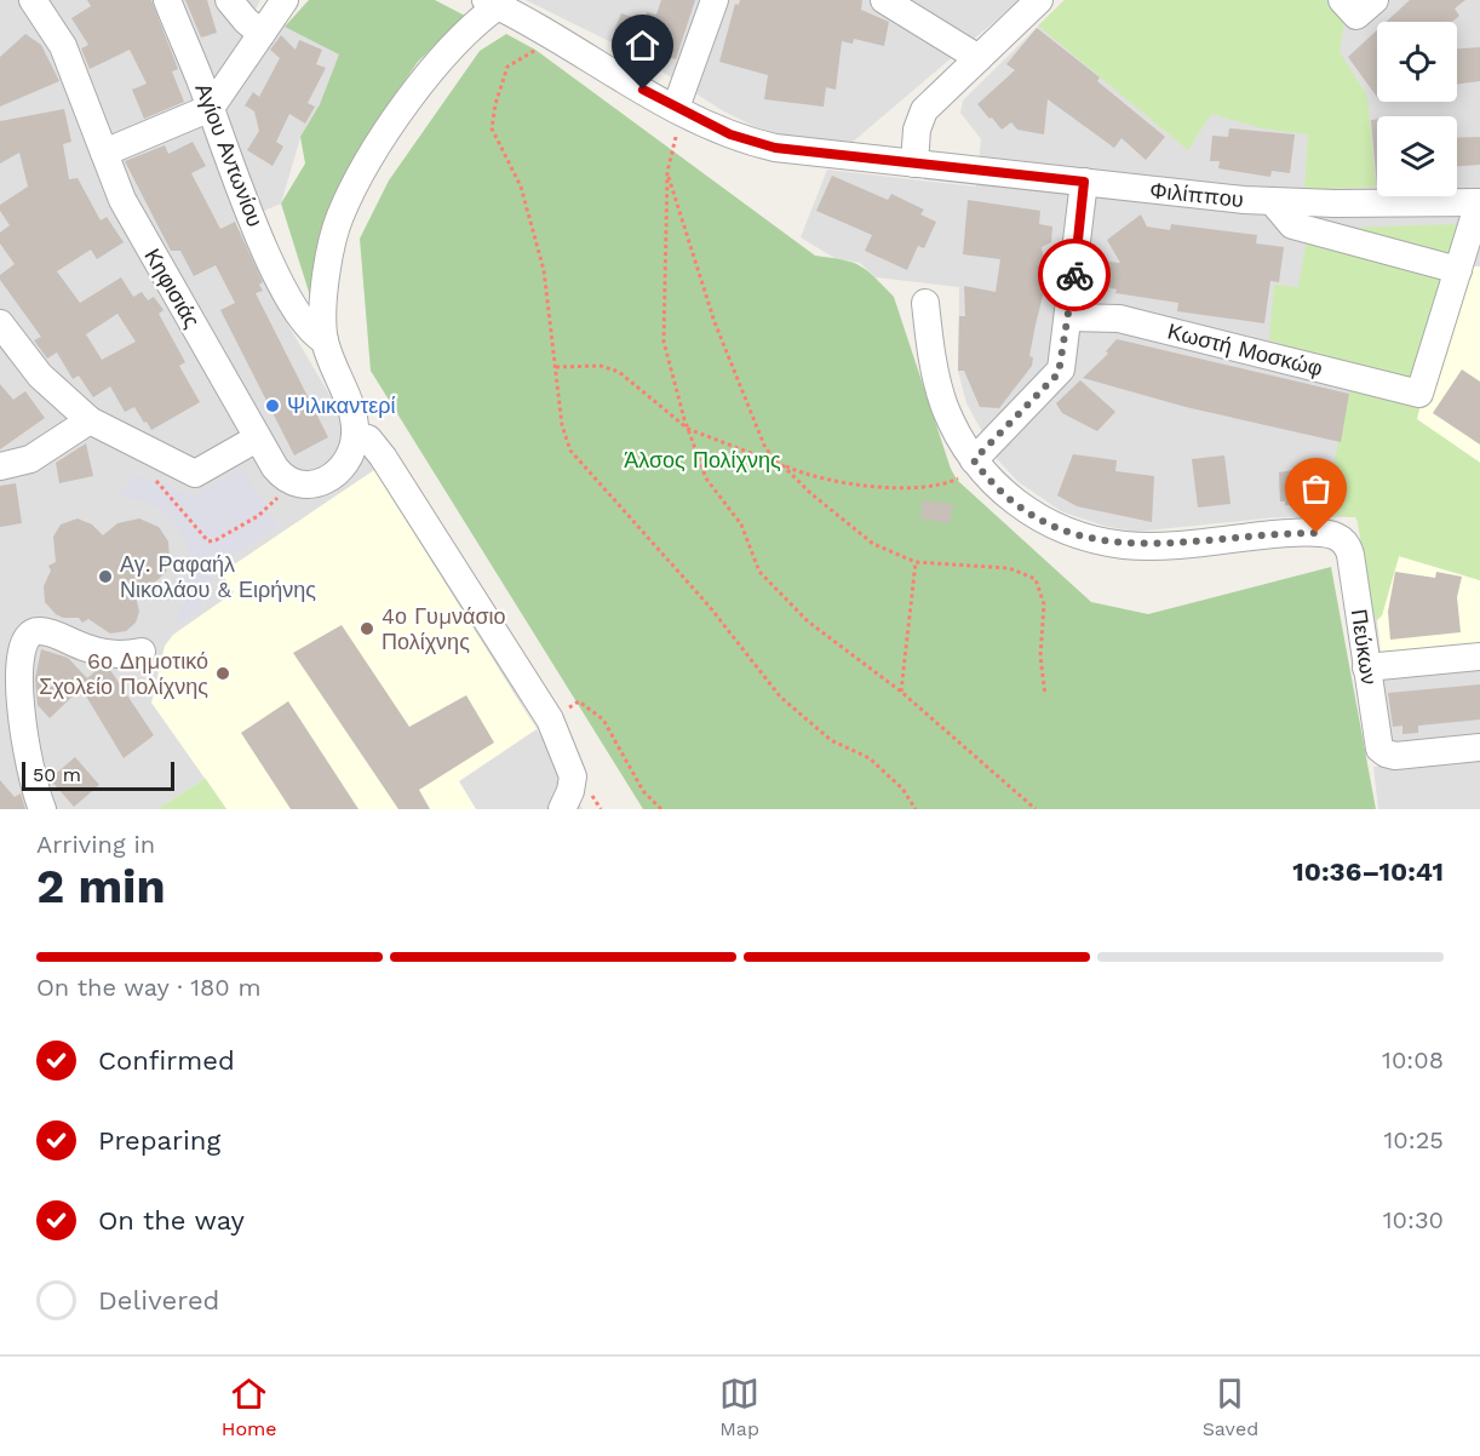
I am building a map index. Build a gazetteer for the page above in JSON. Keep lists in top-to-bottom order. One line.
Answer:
{"streets":{"street":["Αγίου Αντωνίου","Φιλίππου","Κηφισιάς","Κωστή Μοσκώφ","Πεύκων"]},"parks":["Άλσος Πολίχνης"],"places":["Ψιλικαντερί","Αγ. Ραφαήλ Νικολάου & Ειρήνης","4ο Γυμνάσιο Πολίχνης","6ο Δημοτικό Σχολείο Πολίχνης"],"scale_bar":"50 m","page":{"scale":"50 m","heading":["2 min","Arriving in","10:36–10:41"],"bar":"On the way · 180 m","list":[["Confirmed","10:08"],["Preparing","10:25"],["On the way","10:30"],"Delivered"],"tabs":["Home","Map","Saved"]}}
